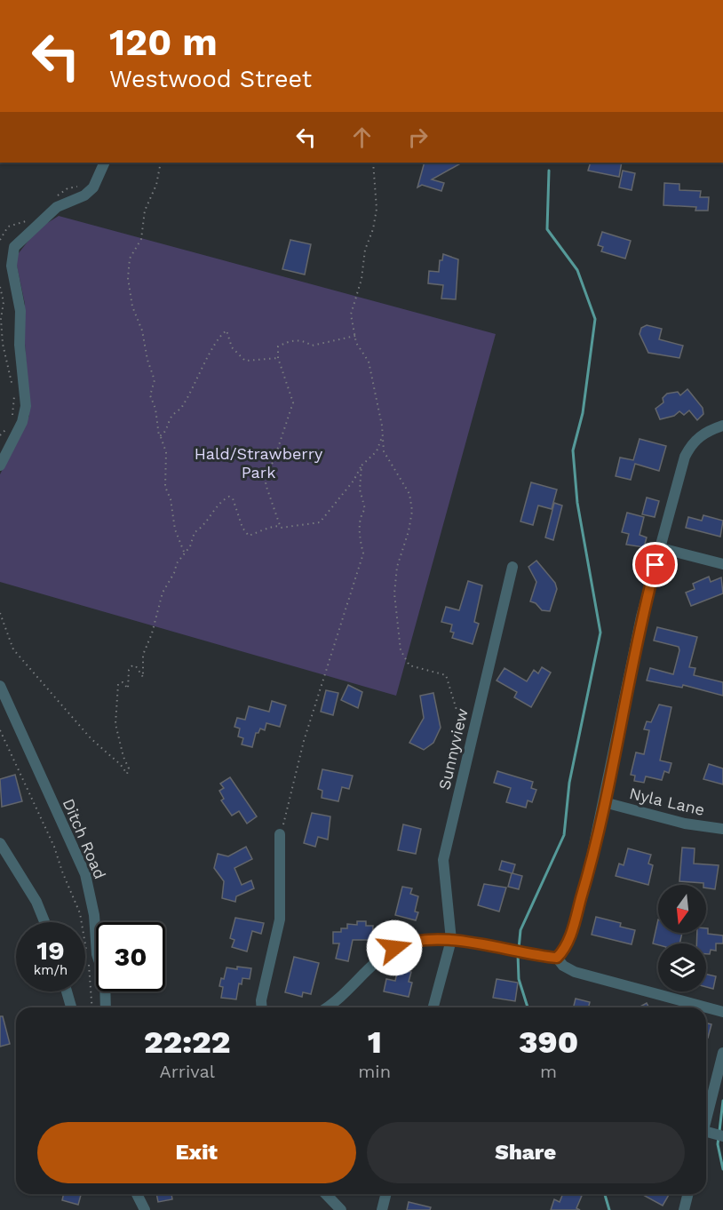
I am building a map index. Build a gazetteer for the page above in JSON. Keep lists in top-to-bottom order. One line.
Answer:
{"streets":{"street":["Sunnyview","Nyla Lane","Ditch Road"]},"parks":["Hald/Strawberry Park"],"north":"bottom","page":{"turn":["120 m","Westwood Street"],"speed":"19 km/h","limit":"30","eta":["22:22","Arrival","1","min","390","m"],"buttons":["Exit","Share"]}}
